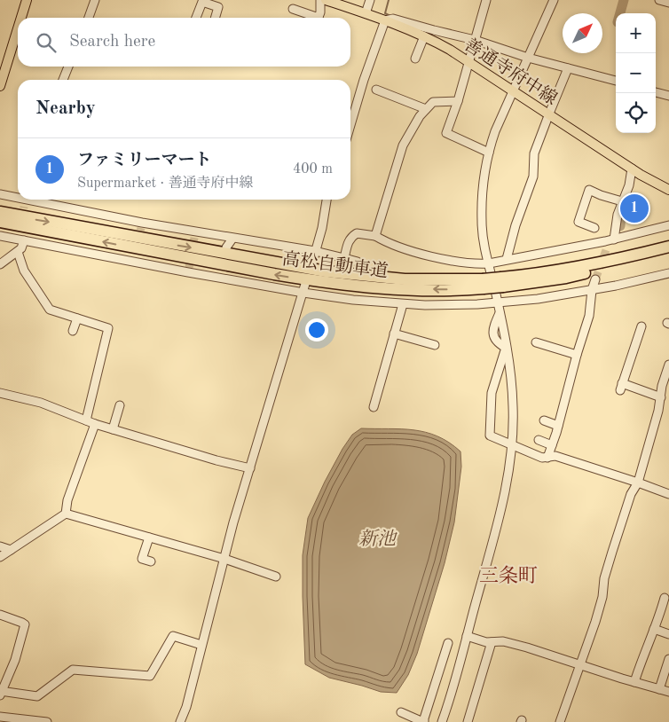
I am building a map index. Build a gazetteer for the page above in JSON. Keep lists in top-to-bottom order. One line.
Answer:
{"streets":{"highway":["高松自動車道"],"main road":["善通寺府中線"]},"districts":["三条町"],"water":["新池"],"north":"top right","page":{"map_buttons":["+","−"],"search":"Search here","heading":"Nearby","list":[{"mark":"1","name":"ファミリーマート","note":"Supermarket · 善通寺府中線","value":"400 m"}],"pins":"1"}}
